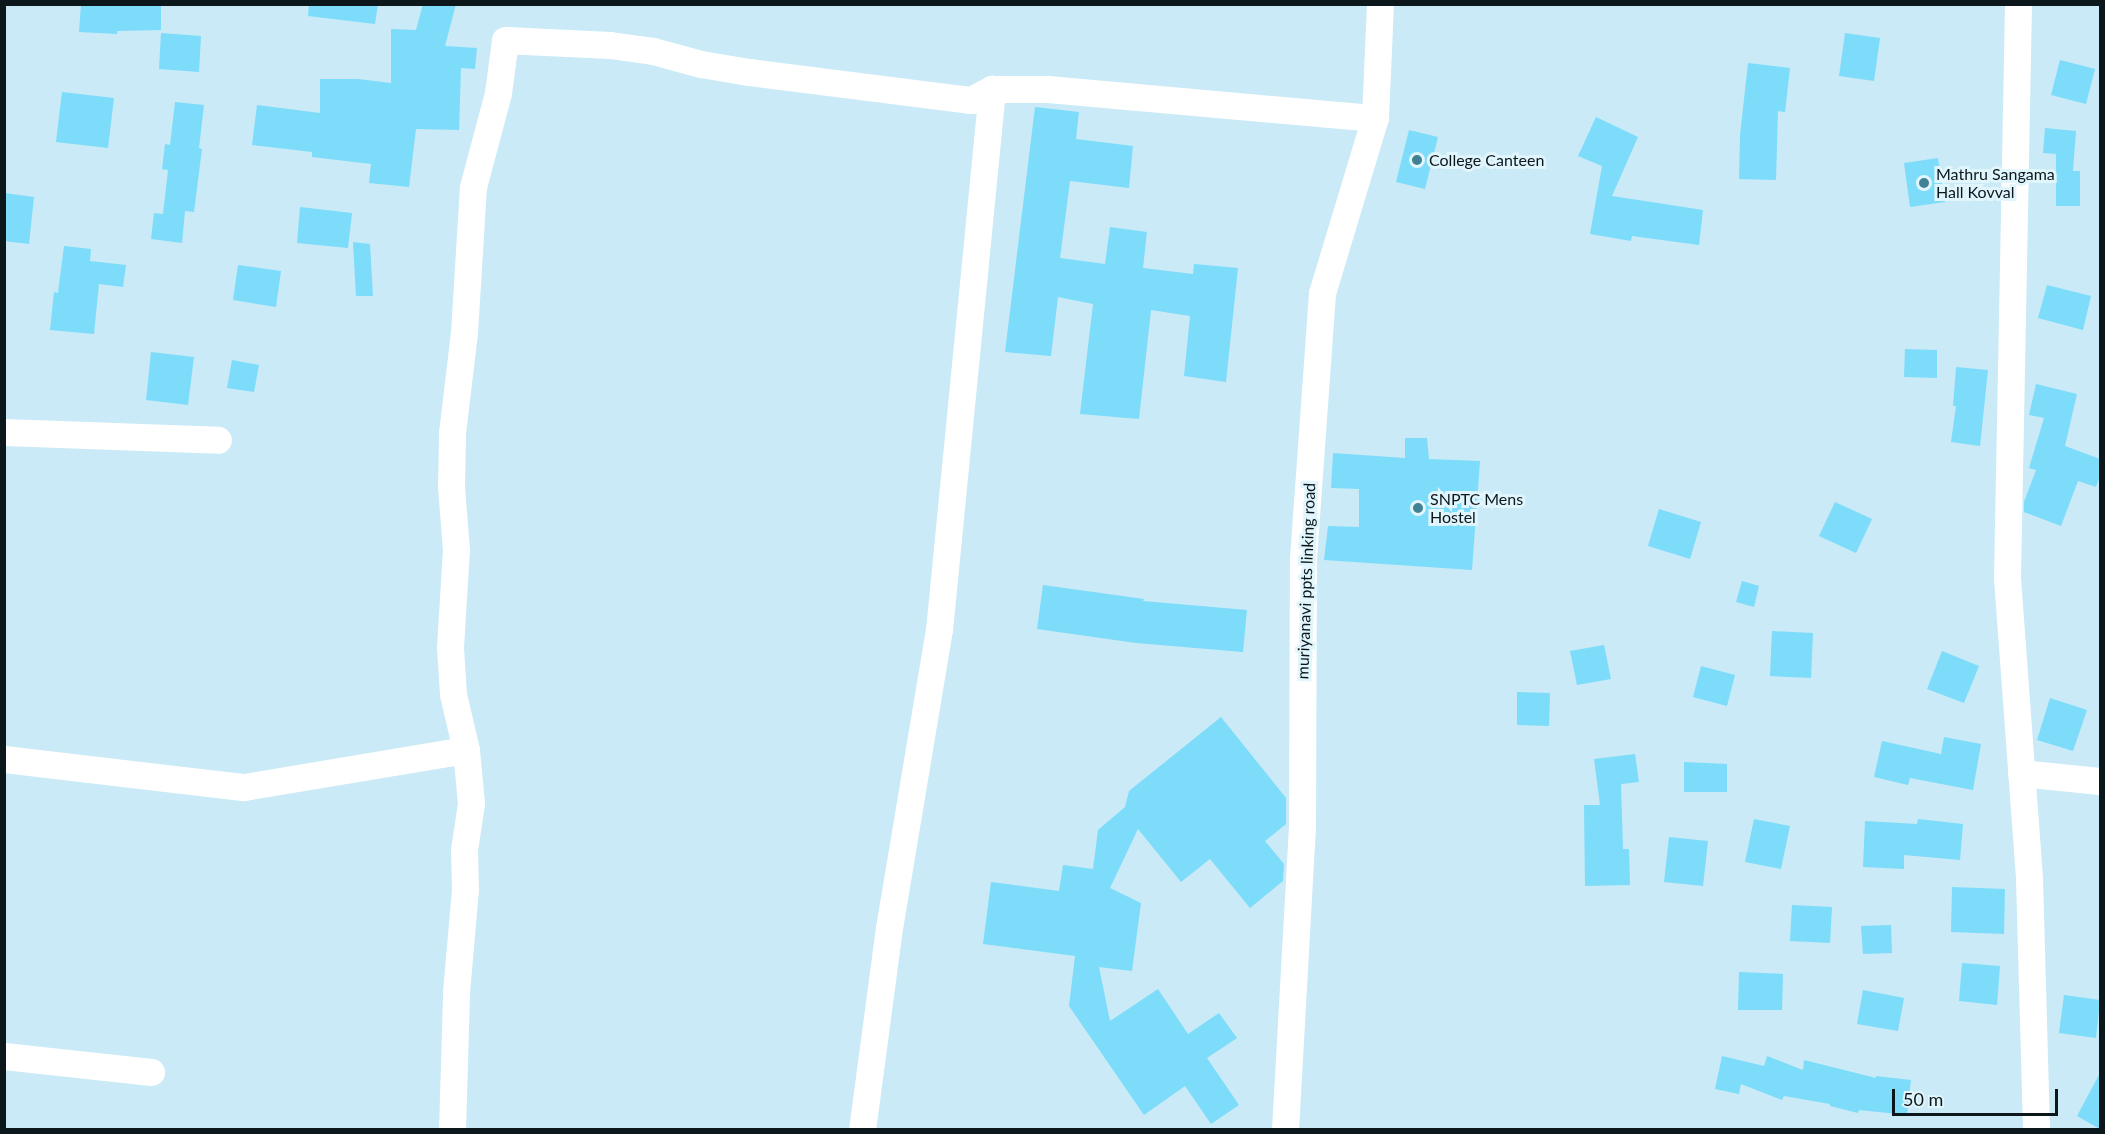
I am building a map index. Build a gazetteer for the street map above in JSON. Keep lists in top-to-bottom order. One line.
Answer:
{"streets":{"street":["muriyanavi ppts linking road"]},"places":["College Canteen","Mathru Sangama Hall Kovval","SNPTC Mens Hostel"],"scale_bar":"50 m"}
